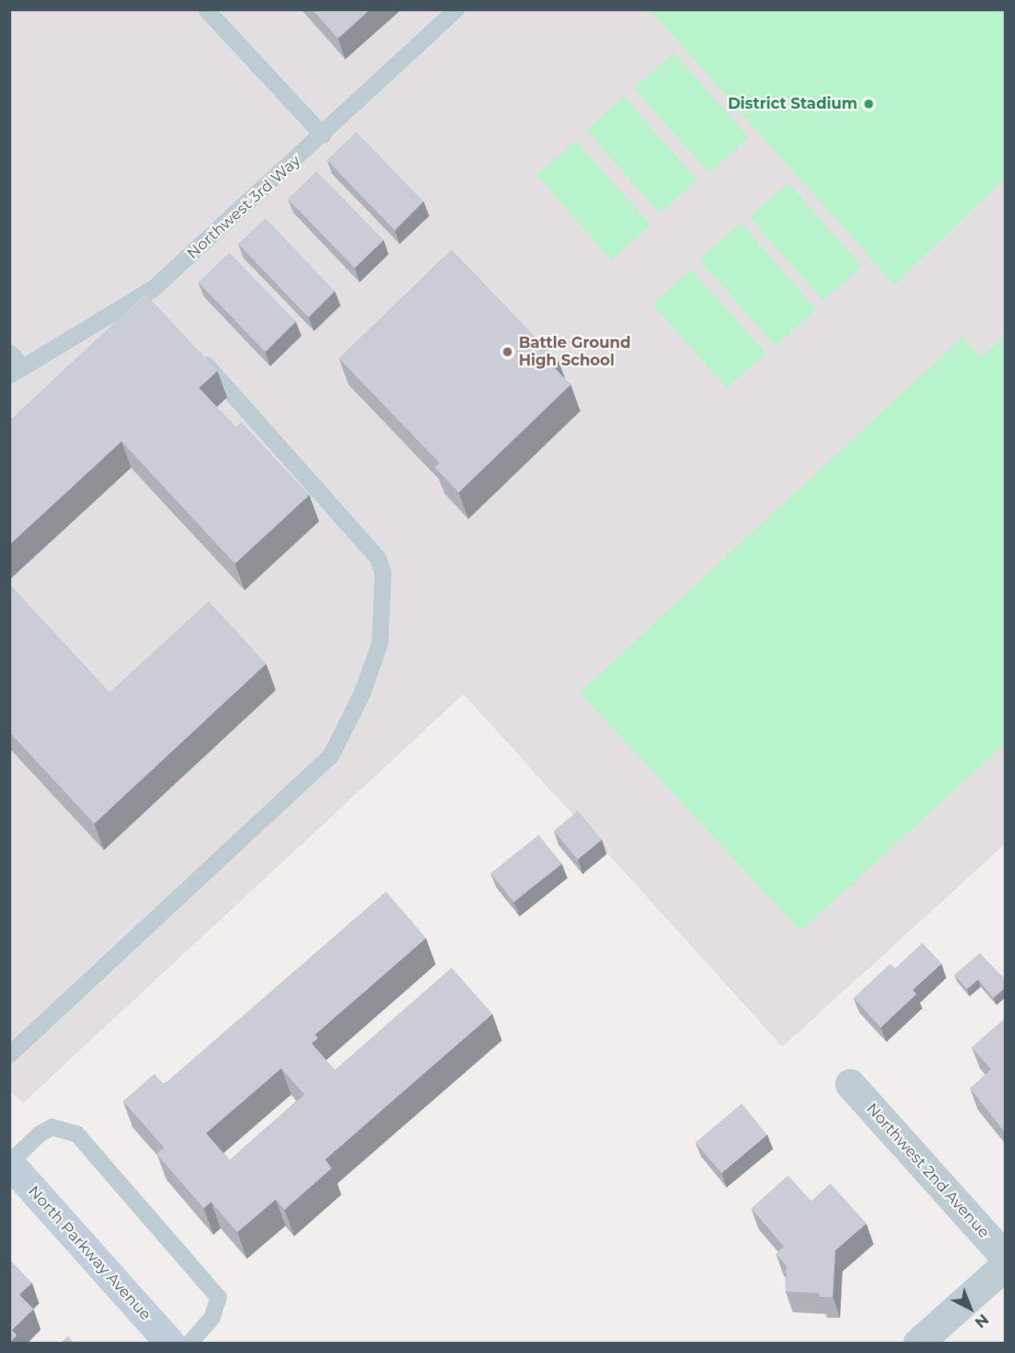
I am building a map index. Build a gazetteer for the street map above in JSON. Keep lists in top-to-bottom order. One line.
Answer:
{"streets":{"street":["Northwest 2nd Avenue","North Parkway Avenue"],"lane":["Northwest 3rd Way"]},"places":["District Stadium","Battle Ground High School"],"north":"bottom right"}
